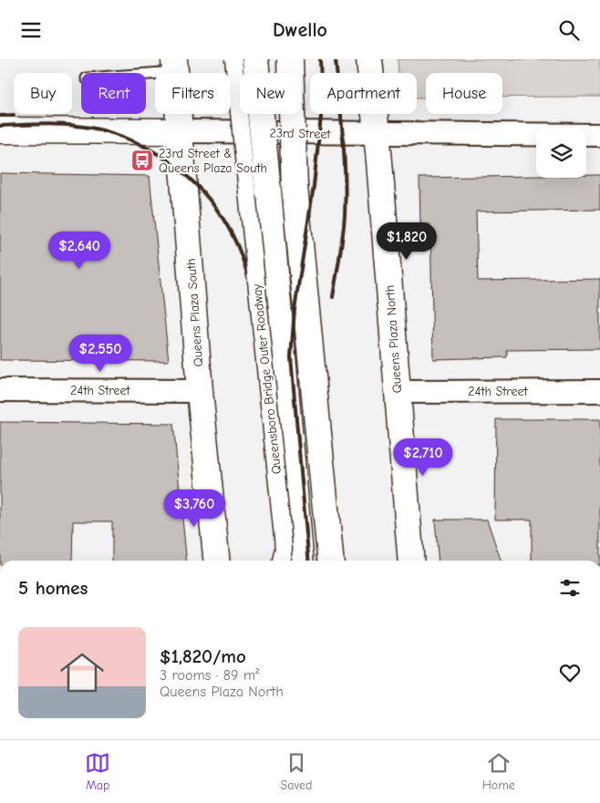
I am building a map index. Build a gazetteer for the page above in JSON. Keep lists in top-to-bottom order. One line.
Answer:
{"streets":{"main road":["23rd Street","Queens Plaza South","Queens Plaza North"],"street":["Queensboro Bridge Outer Roadway","24th Street"]},"crossings":[["23rd Street","Queens Plaza South"],["23rd Street","Queens Plaza North"],["Queens Plaza South","24th Street"],["Queens Plaza North","24th Street"]],"places":{"bus stop":["23rd Street & Queens Plaza South"]},"page":{"header":"Dwello","chip":["Buy","Rent","Filters","New","Apartment","House"],"price":["$1,820","$2,640","$2,550","$2,710","$3,760"],"heading":"5 homes","list":[{"name":"$1,820/mo","note":"3 rooms · 89 m² · Queens Plaza North"}],"tabs":["Map","Saved","Home"]}}
